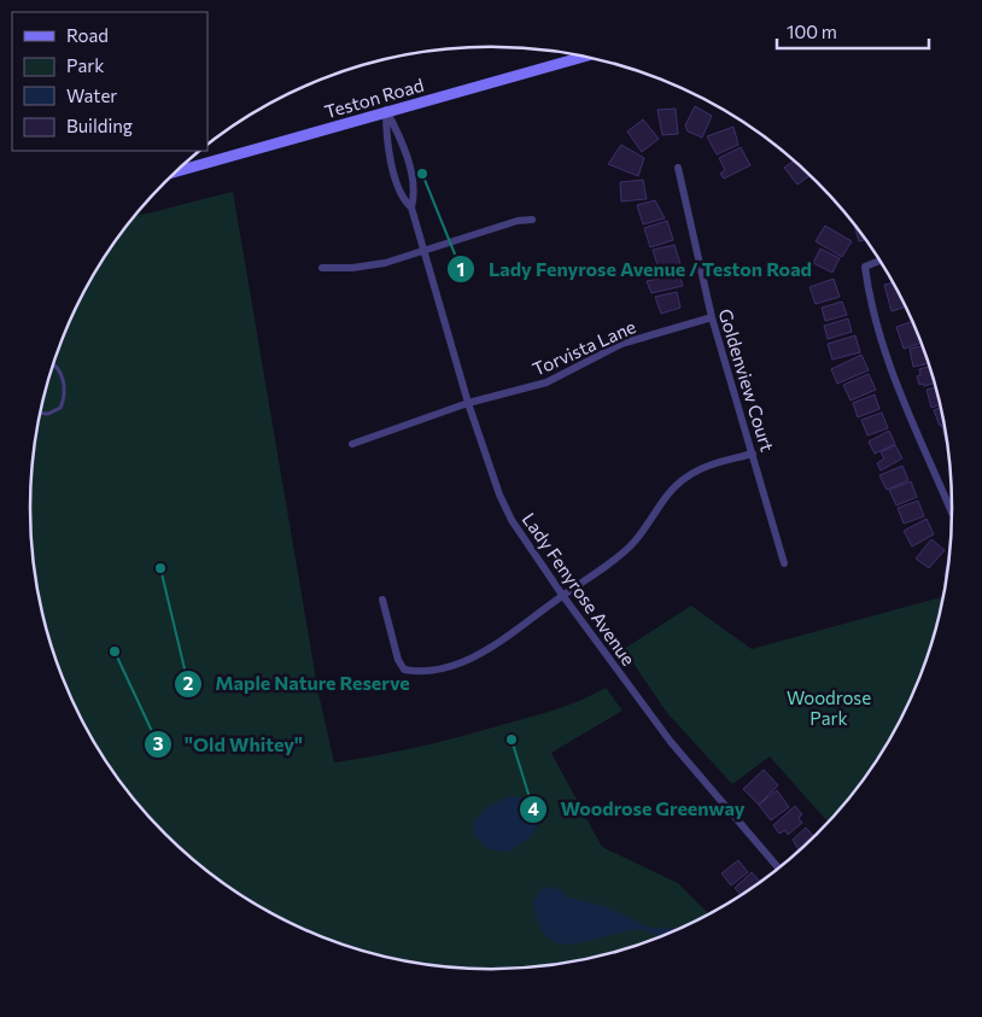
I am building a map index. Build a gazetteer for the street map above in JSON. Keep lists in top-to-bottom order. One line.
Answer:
{"streets":{"main road":["Teston Road"],"street":["Torvista Lane","Goldenview Court","Lady Fenyrose Avenue"]},"crossings":[["Teston Road","Lady Fenyrose Avenue"],["Torvista Lane","Goldenview Court"],["Torvista Lane","Lady Fenyrose Avenue"]],"parks":["Woodrose Park"],"places":["Lady Fenyrose Avenue / Teston Road","Maple Nature Reserve","\"Old Whitey\"","Woodrose Greenway"],"legend":["Road","Park","Water","Building"],"scale_bar":"100 m"}
